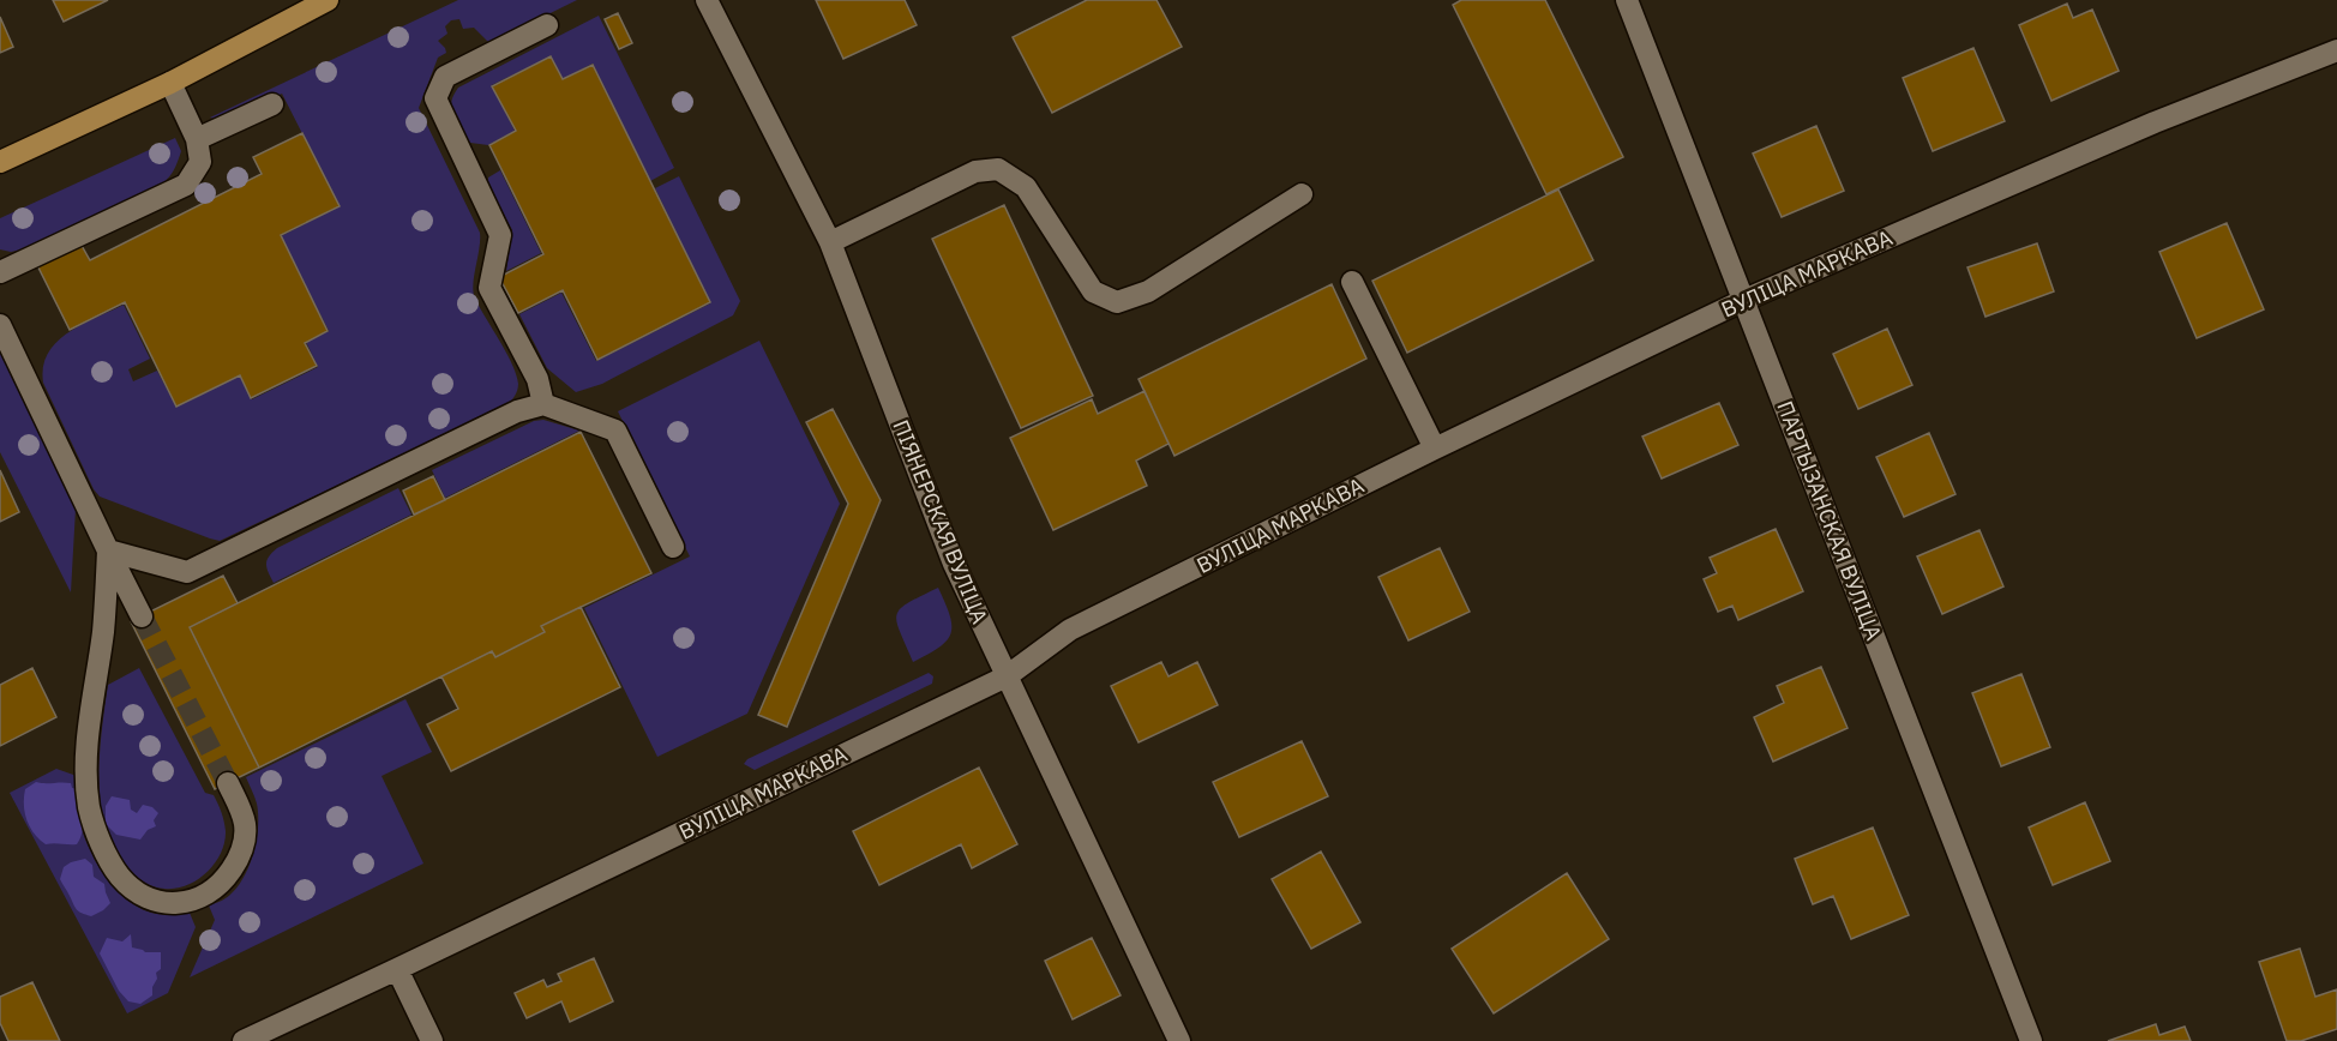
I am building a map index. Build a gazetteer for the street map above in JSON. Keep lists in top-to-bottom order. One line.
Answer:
{"streets":{"street":["ВУЛІЦА МАРКАВА","ПАРТЫЗАНСКАЯ ВУЛІЦА","ПІЯНЕРСКАЯ ВУЛІЦА"]},"crossings":[["ВУЛІЦА МАРКАВА","ПАРТЫЗАНСКАЯ ВУЛІЦА"],["ВУЛІЦА МАРКАВА","ПІЯНЕРСКАЯ ВУЛІЦА"]]}
